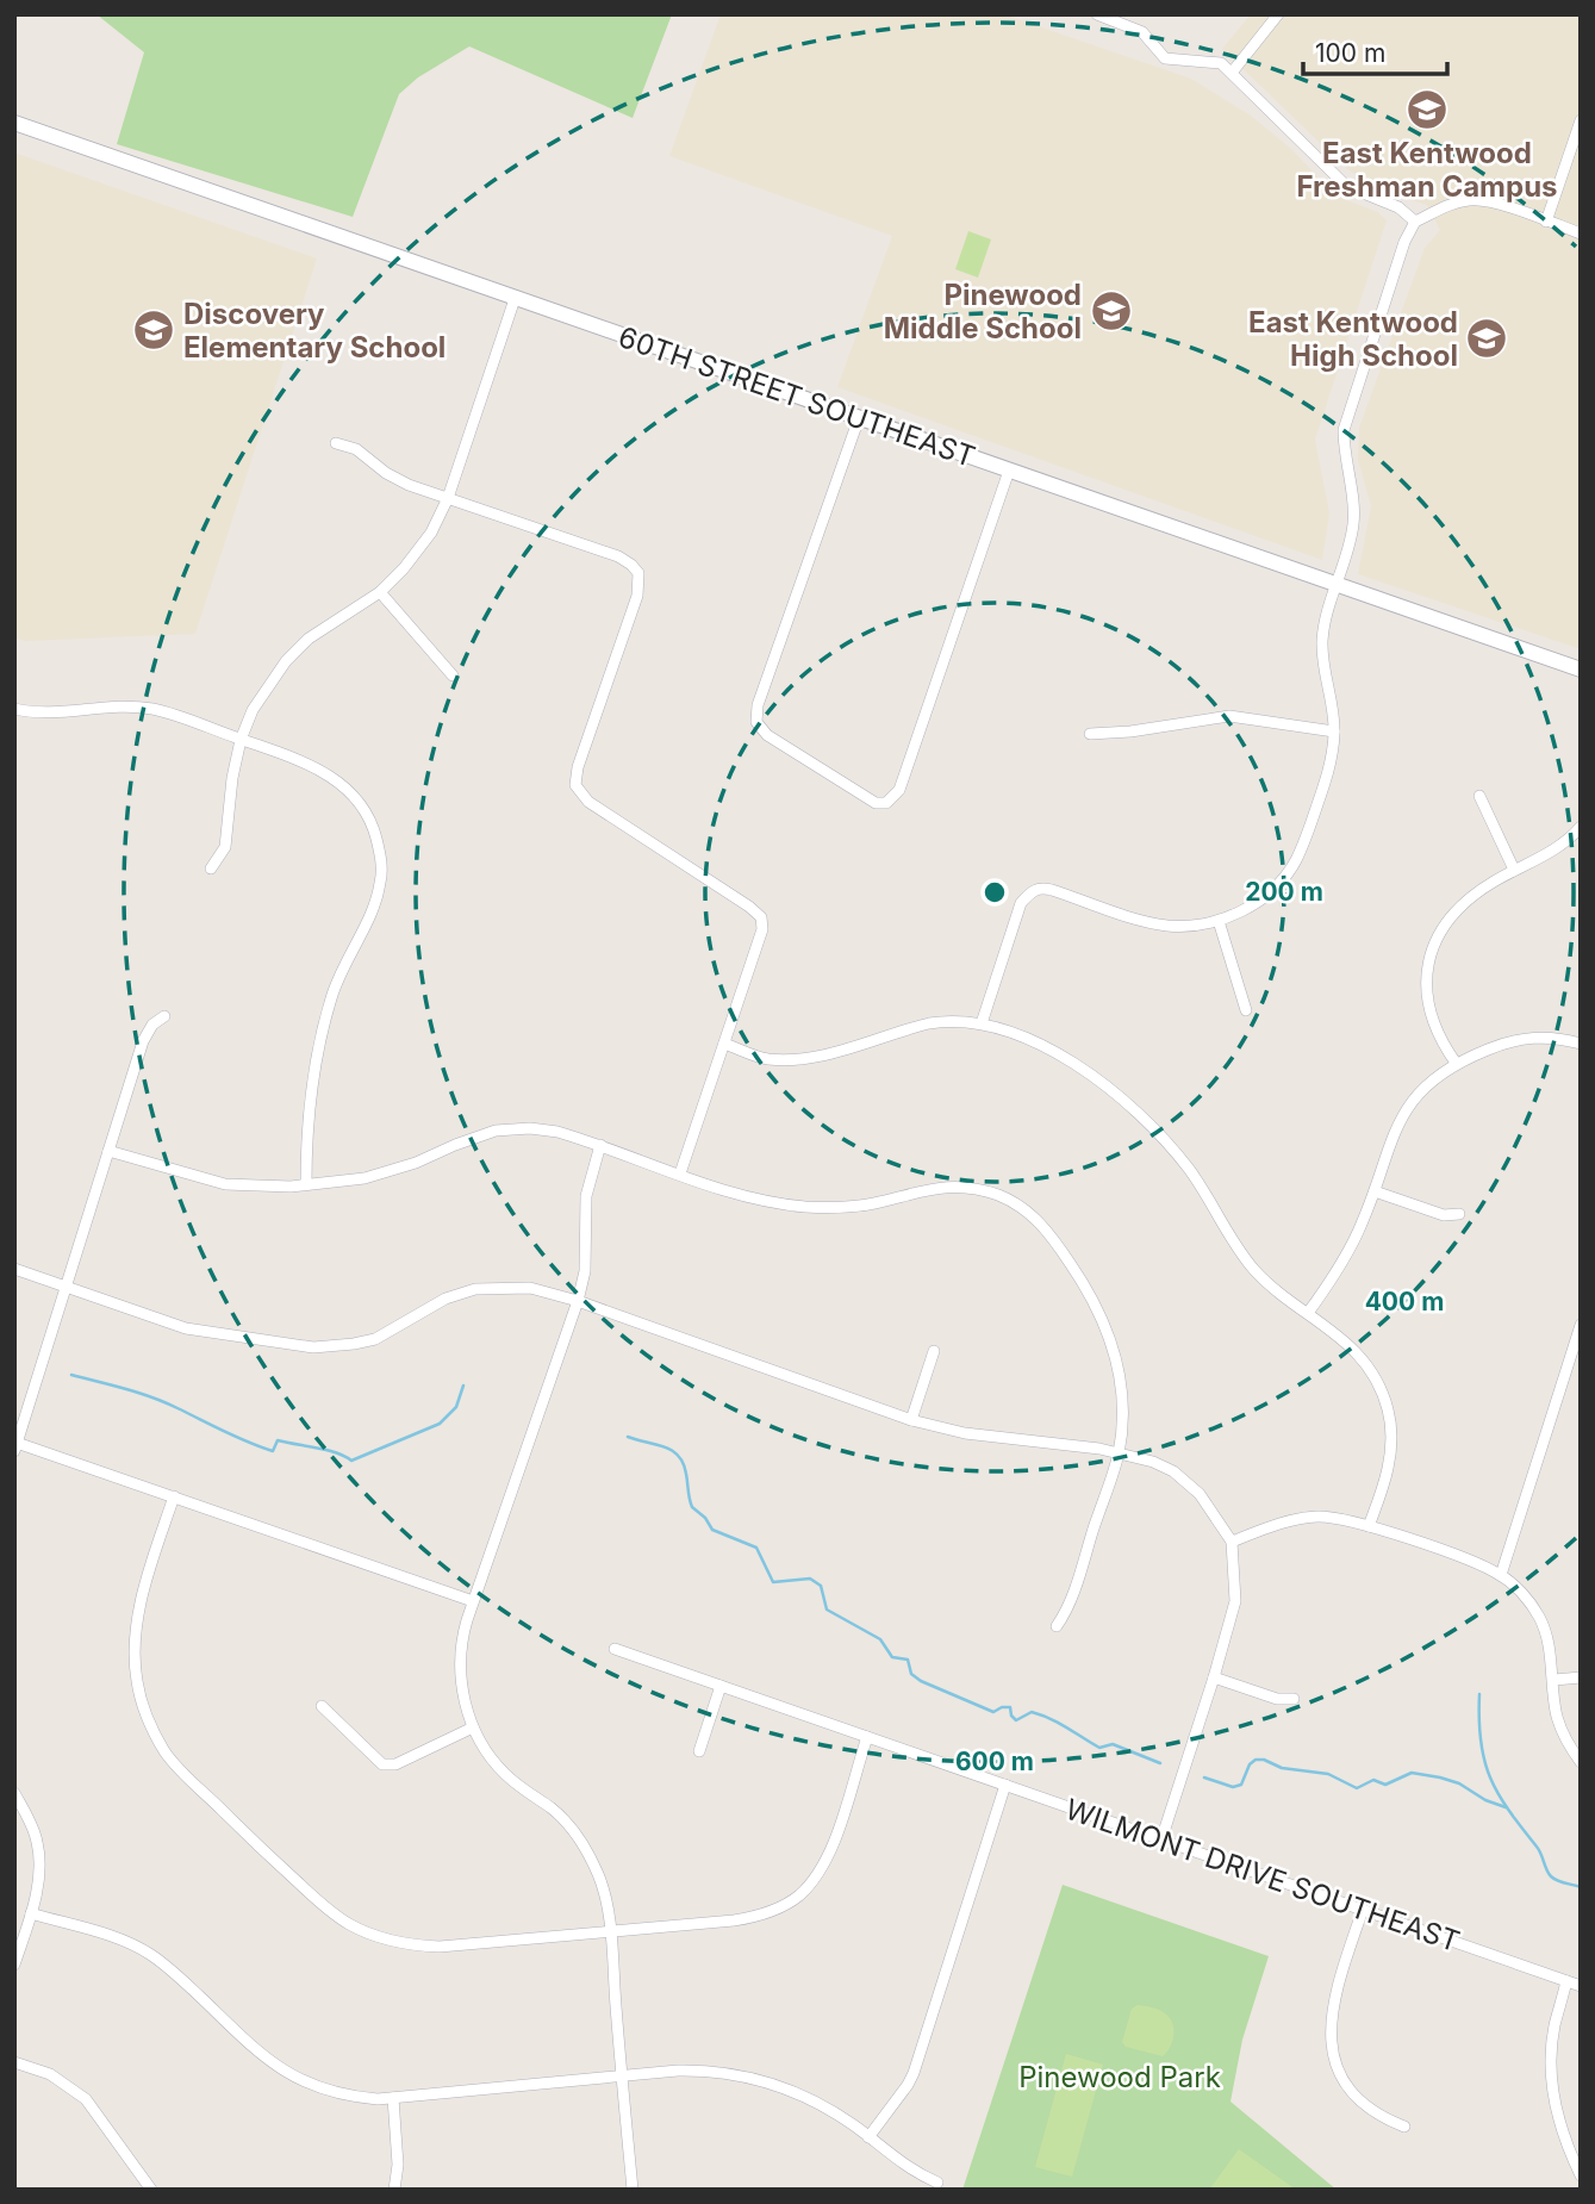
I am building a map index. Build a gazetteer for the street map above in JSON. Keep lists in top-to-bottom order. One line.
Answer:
{"streets":{"main road":["60TH STREET SOUTHEAST"],"street":["WILMONT DRIVE SOUTHEAST"]},"parks":["Pinewood Park"],"places":{"school or university":["East Kentwood Freshman Campus","Pinewood Middle School","Discovery Elementary School","East Kentwood High School"]},"scale_bar":"100 m","rings":["200 m","400 m","600 m"]}
